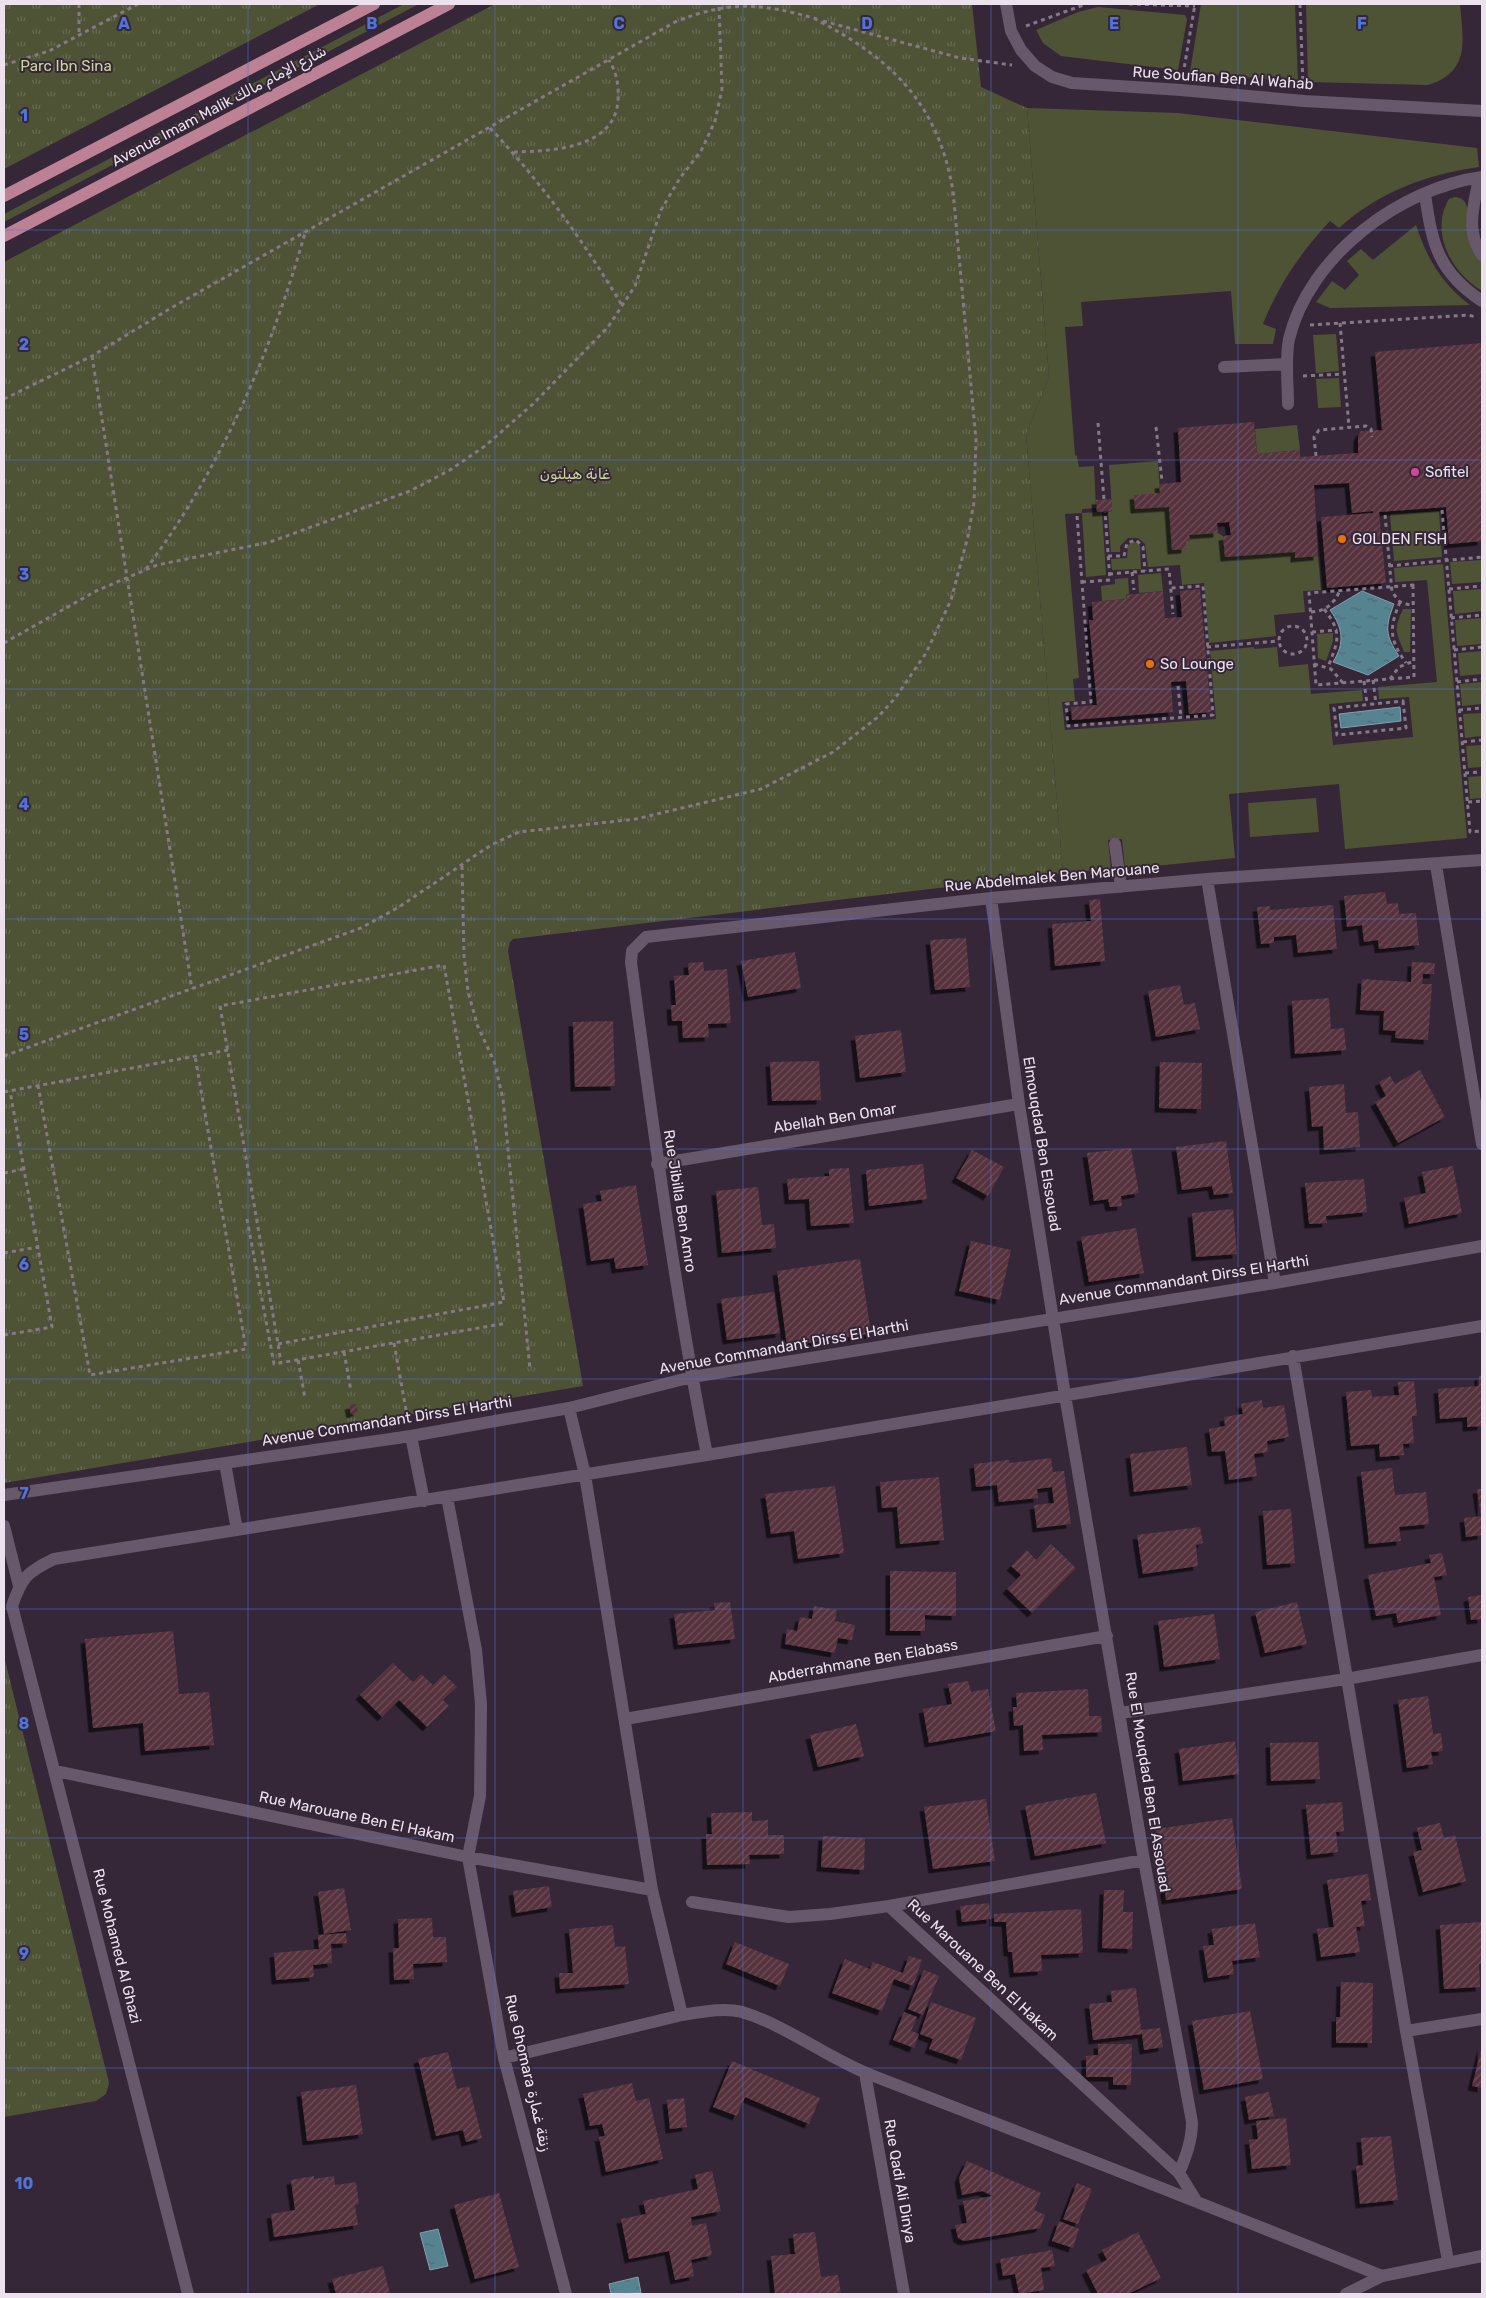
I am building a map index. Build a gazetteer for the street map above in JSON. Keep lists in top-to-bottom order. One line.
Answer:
{"streets":{"main road":["Avenue Imam Malik شارع الإمام مالك"],"street":["Rue Soufian Ben Al Wahab","Rue Abdelmalek Ben Marouane","Abellah Ben Omar","Elmouqdad Ben Elssouad","Rue Jibilla Ben Amro","Avenue Commandant Dirss El Harthi","Abderrahmane Ben Elabass","Rue El Mouqdad Ben El Assouad","Rue Marouane Ben El Hakam","Rue Mohamed Al Ghazi","Rue Ghomara زنقة غمارة","Rue Qadi Ali Dinya"]},"crossings":[["Rue Abdelmalek Ben Marouane","Elmouqdad Ben Elssouad"],["Rue Abdelmalek Ben Marouane","Rue Jibilla Ben Amro"],["Abellah Ben Omar","Elmouqdad Ben Elssouad"],["Abellah Ben Omar","Rue Jibilla Ben Amro"],["Elmouqdad Ben Elssouad","Avenue Commandant Dirss El Harthi"],["Elmouqdad Ben Elssouad","Rue El Mouqdad Ben El Assouad"],["Rue Jibilla Ben Amro","Avenue Commandant Dirss El Harthi"],["Abderrahmane Ben Elabass","Rue El Mouqdad Ben El Assouad"],["Rue El Mouqdad Ben El Assouad","Rue Marouane Ben El Hakam"],["Rue Marouane Ben El Hakam","Rue Mohamed Al Ghazi"],["Rue Marouane Ben El Hakam","Rue Ghomara زنقة غمارة"]],"parks":["Parc Ibn Sina","غابة هيلتون"],"places":["Sofitel","GOLDEN FISH","So Lounge"],"grid":{"columns":["A","B","C","D","E","F"],"rows":["1","2","3","4","5","6","7","8","9","10"]}}
